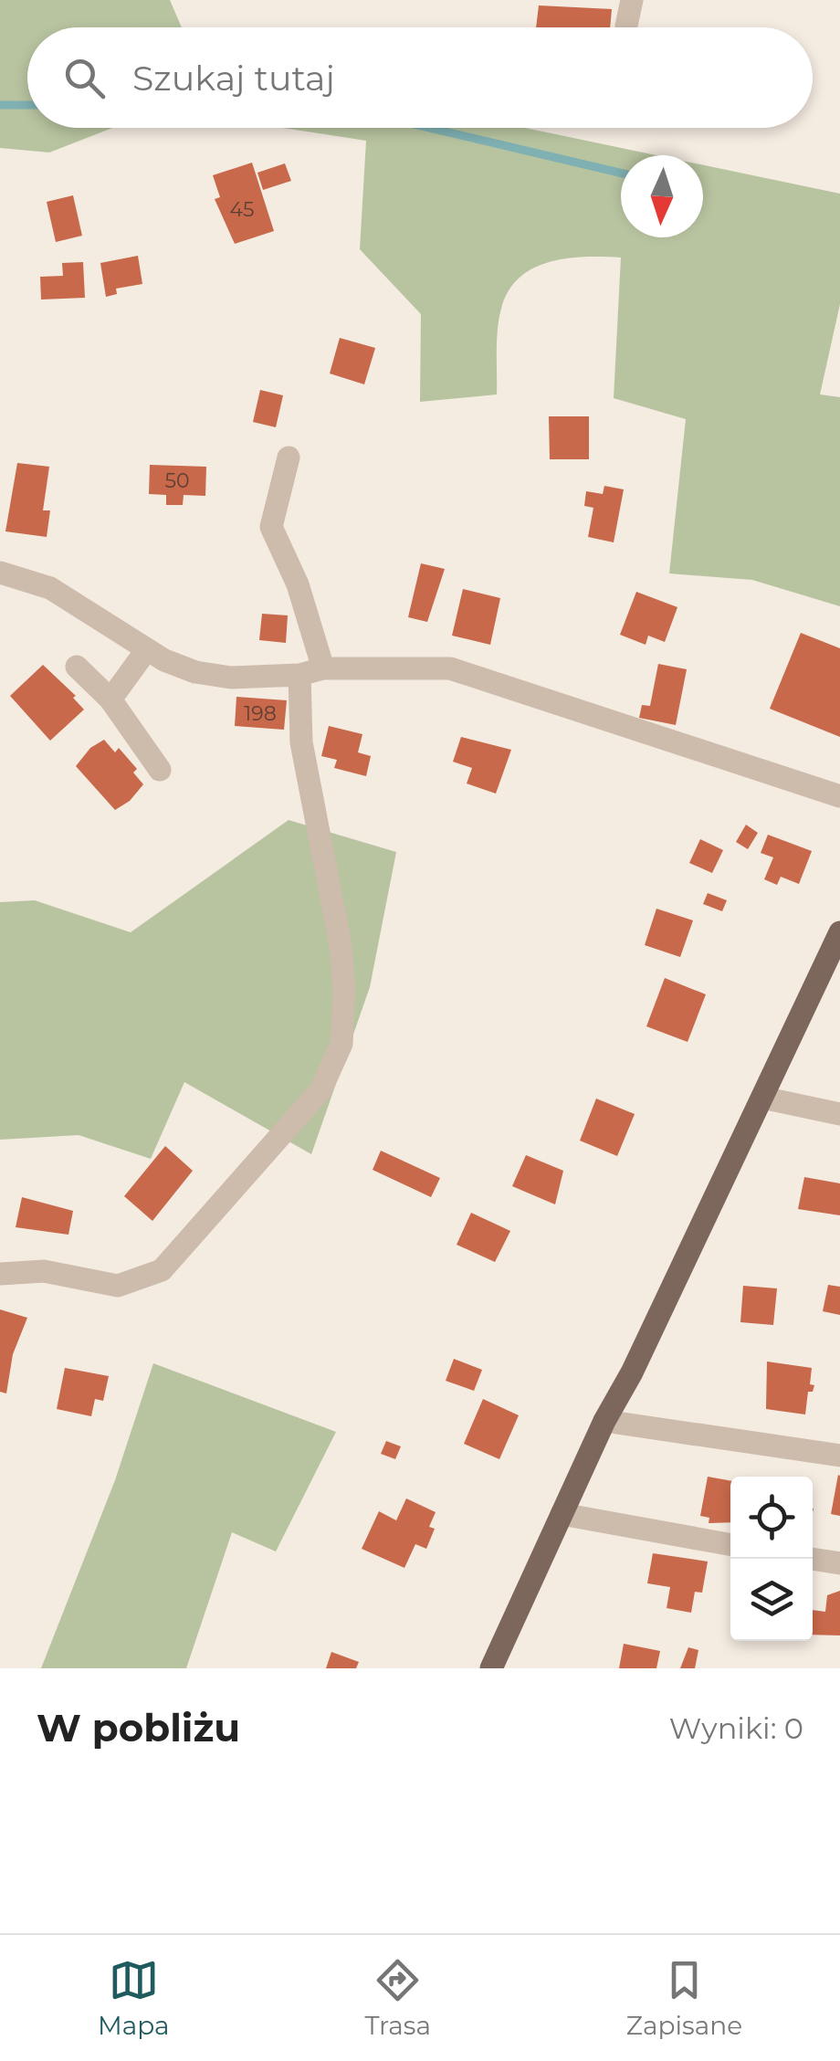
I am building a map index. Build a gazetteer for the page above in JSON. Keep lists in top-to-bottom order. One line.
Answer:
{"house_numbers":["45","50","198"],"north":"bottom","page":{"search":"Szukaj tutaj","heading":["W pobliżu","Wyniki: 0"],"nav":["Mapa","Trasa","Zapisane"]}}
